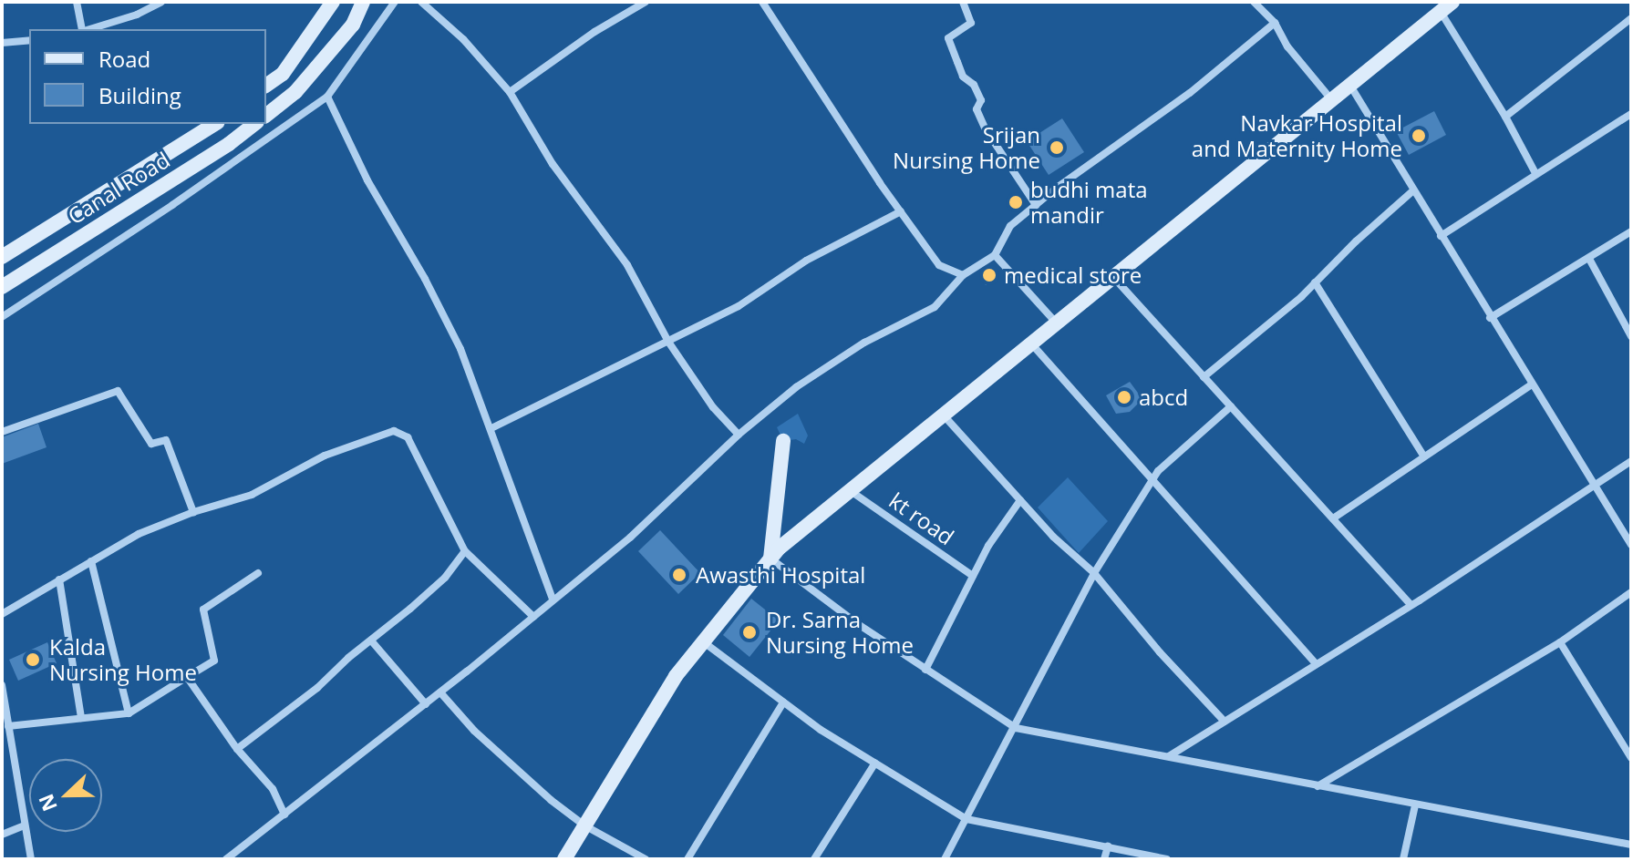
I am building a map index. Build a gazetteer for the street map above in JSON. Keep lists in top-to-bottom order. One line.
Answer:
{"streets":{"main road":["Canal Road"],"street":["kt road"]},"places":["Navkar Hospital and Maternity Home","Srijan Nursing Home","budhi mata mandir","medical store","abcd","Awasthi Hospital","Dr. Sarna Nursing Home","Kalda Nursing Home"],"legend":["Road","Building"],"north":"left"}
